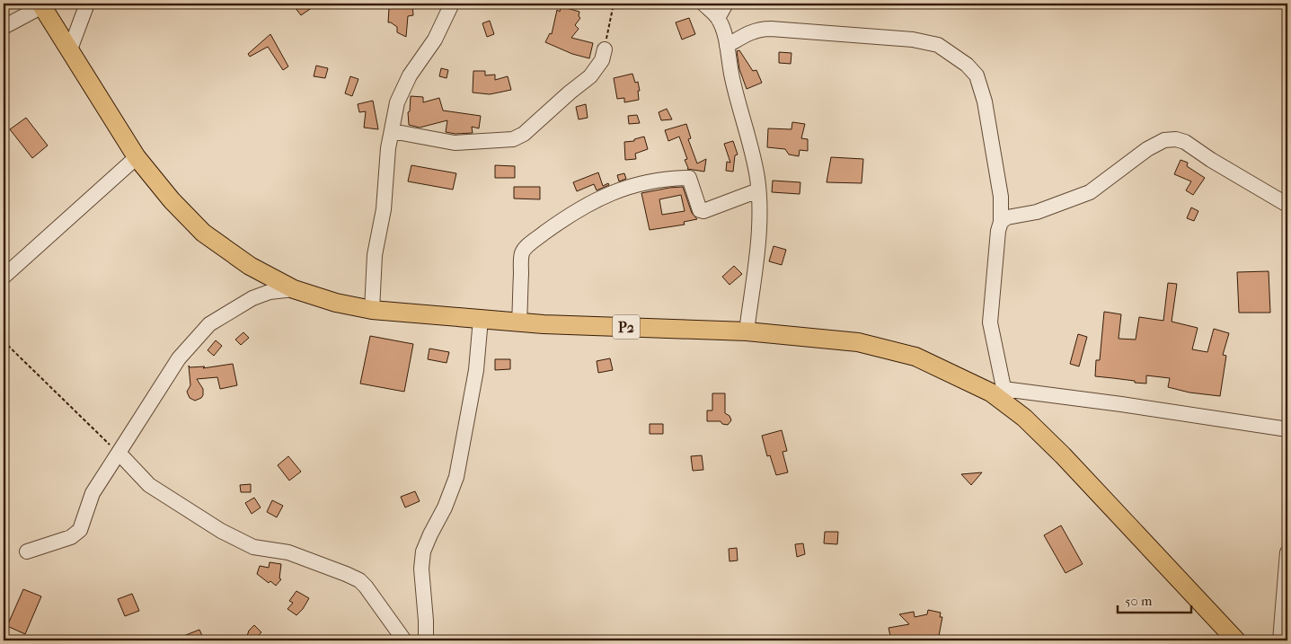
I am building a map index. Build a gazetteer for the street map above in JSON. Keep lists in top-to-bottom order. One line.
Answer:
{"streets":{"main road":["P2"]},"scale_bar":"50 m"}
